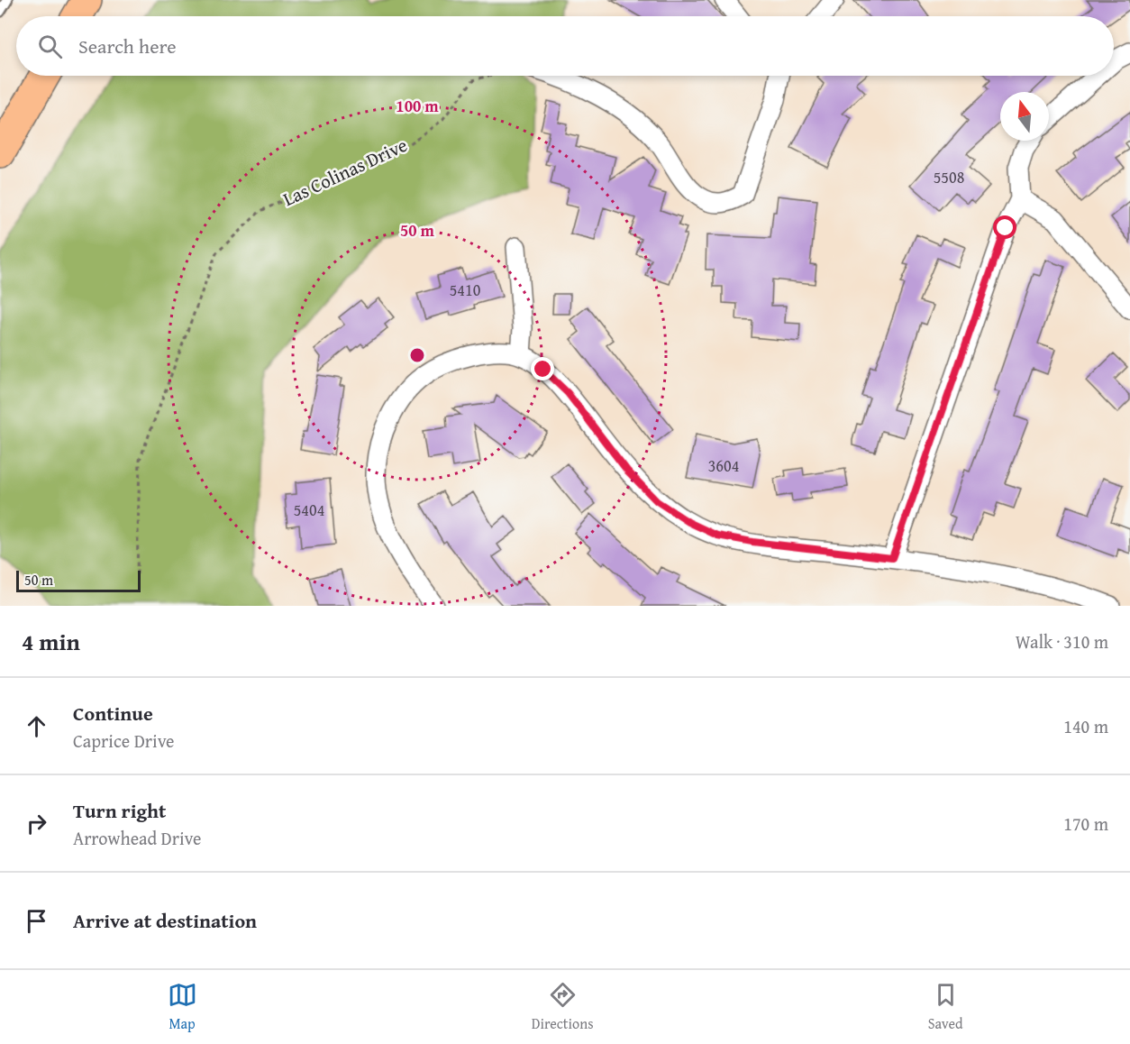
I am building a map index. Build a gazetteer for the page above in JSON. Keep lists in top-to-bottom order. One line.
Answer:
{"streets":{"path":["Las Colinas Drive"]},"house_numbers":["5508","5410","3604","5404"],"scale_bar":"50 m","north":"top","page":{"search":"Search here","scale":"50 m","heading":["4 min","Walk · 310 m"],"list":[["Continue","Caprice Drive","140 m"],["Turn right","Arrowhead Drive","170 m"],"Arrive at destination"],"nav":["Map","Directions","Saved"]},"rings":["100 m","50 m"]}
